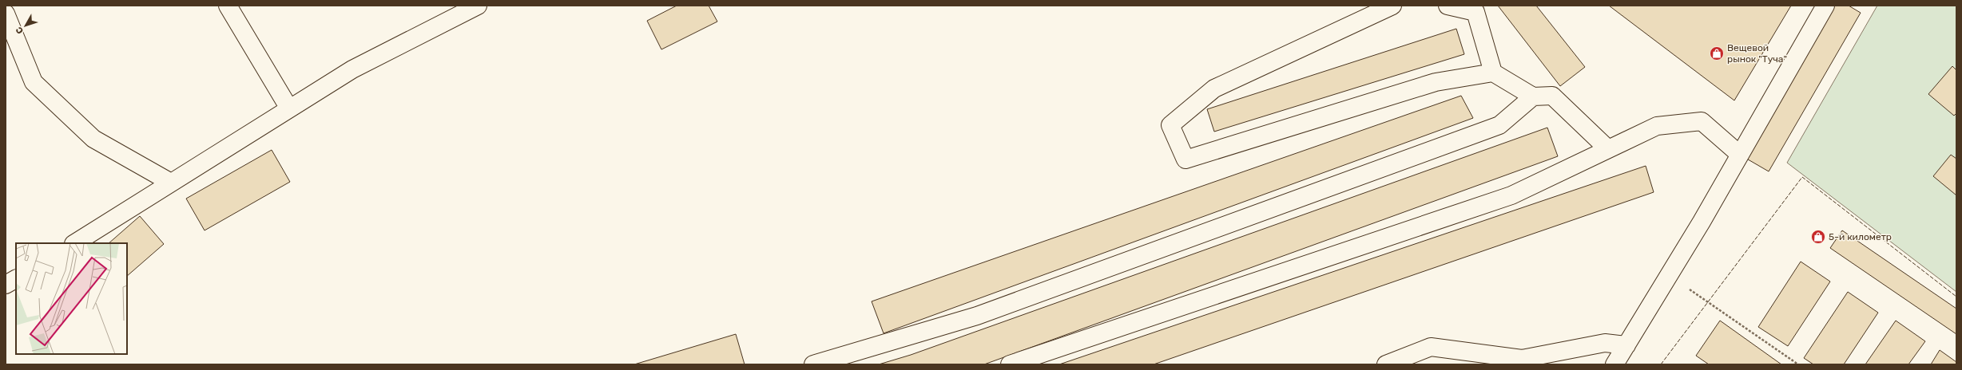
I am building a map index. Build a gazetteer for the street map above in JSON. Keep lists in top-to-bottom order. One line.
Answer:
{"places":{"shop":["Вещевой рынок \"Туча\"","5-й километр"]},"north":"bottom left"}
